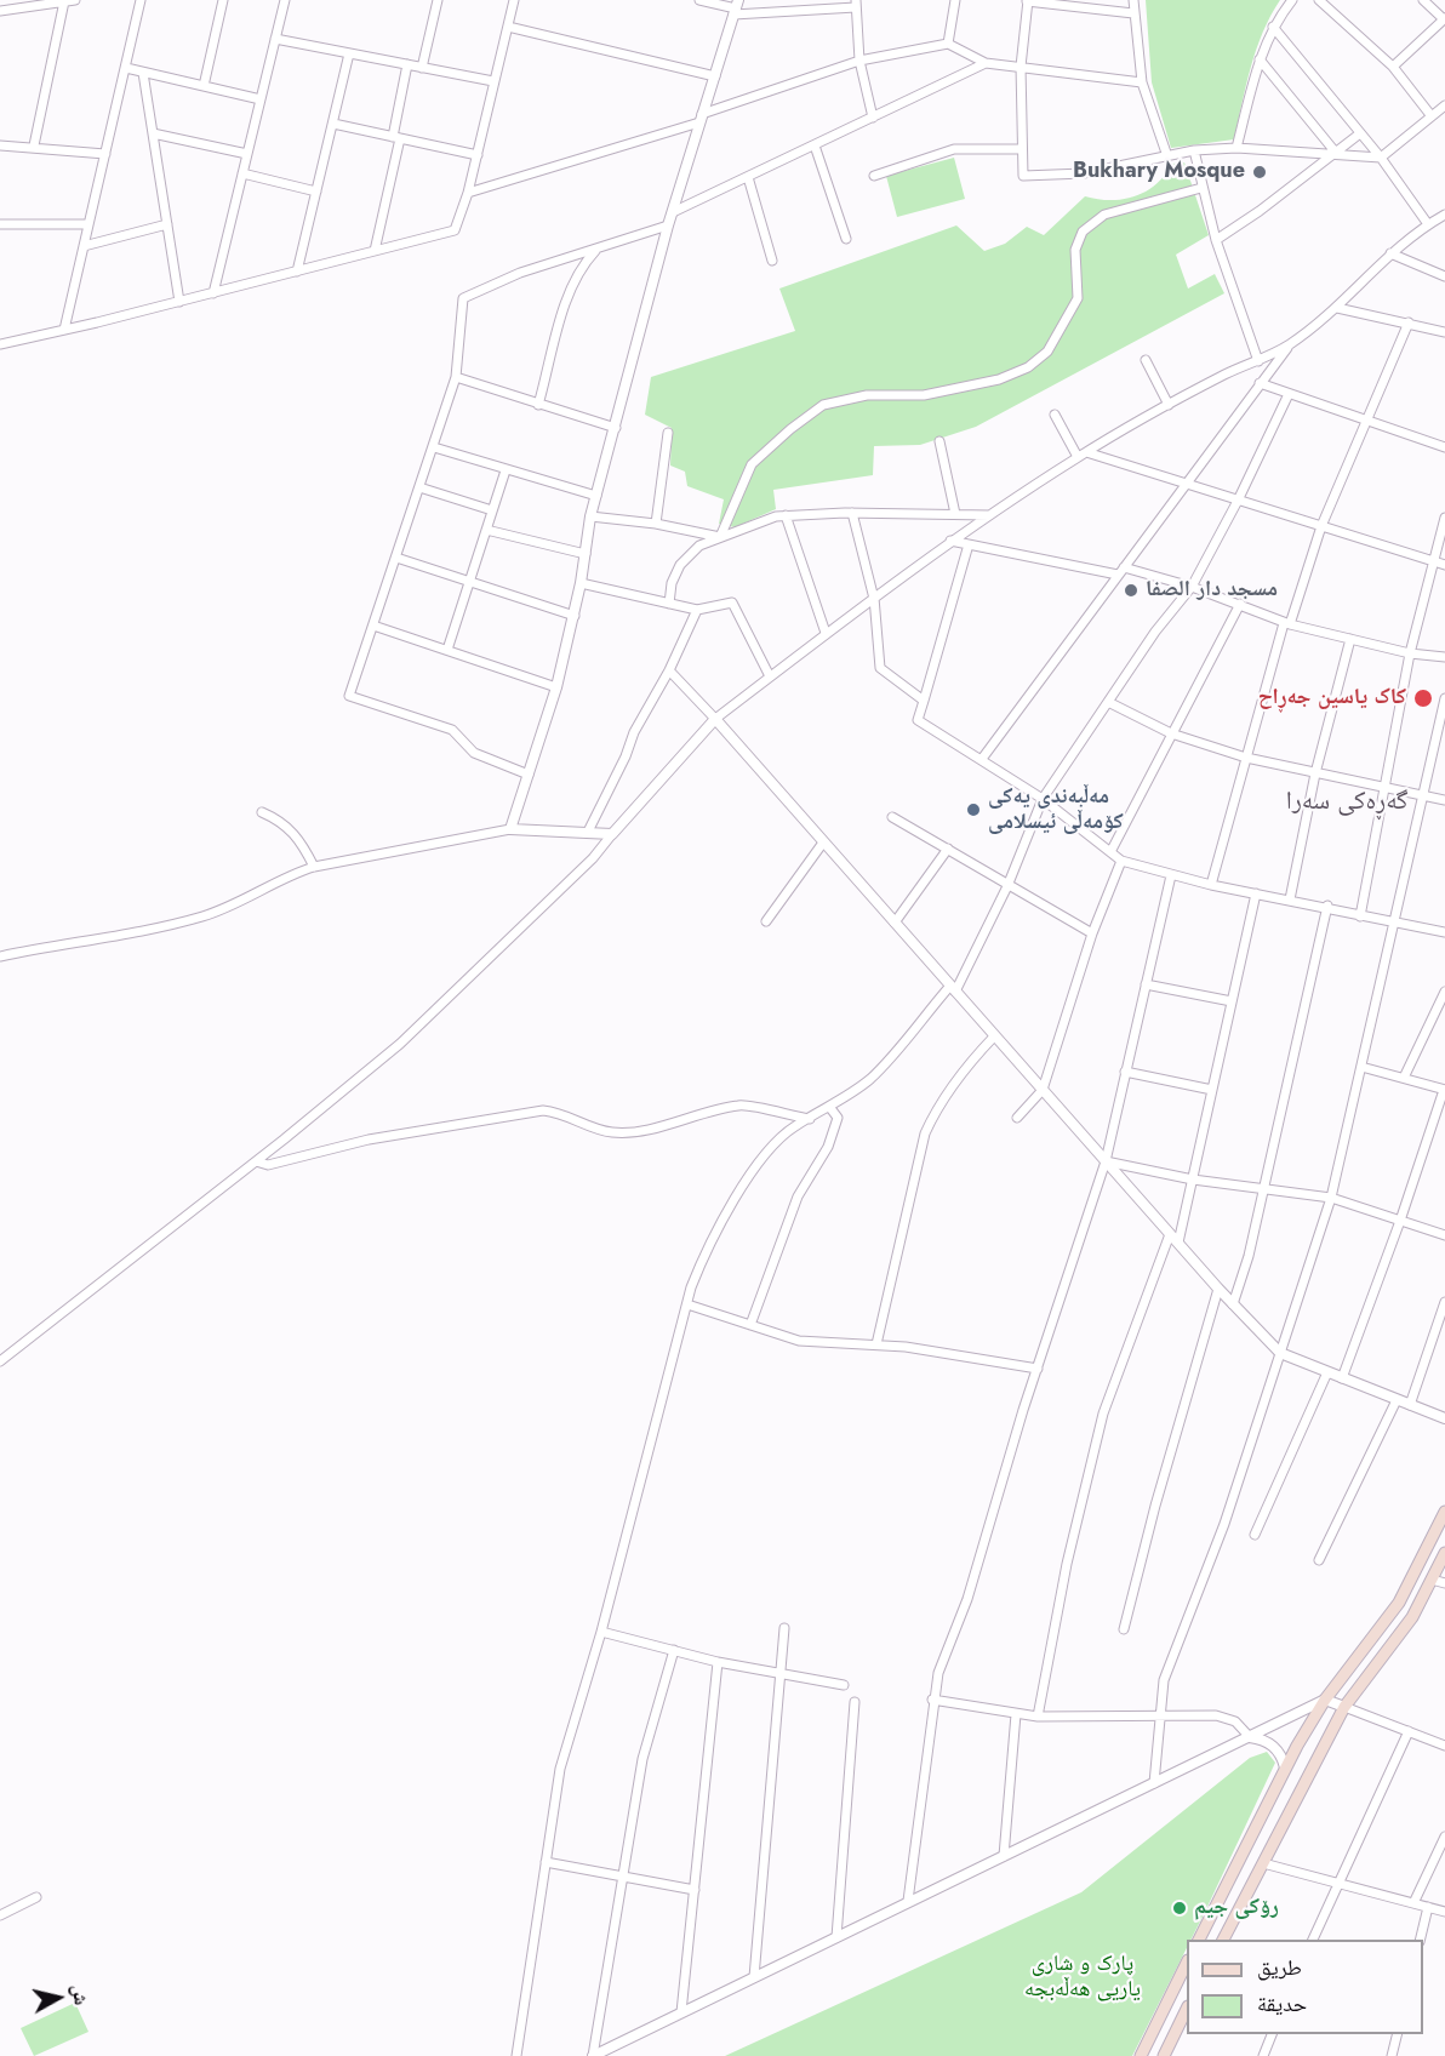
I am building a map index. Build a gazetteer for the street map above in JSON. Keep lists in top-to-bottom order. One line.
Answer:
{"districts":["گەڕەکی سەرا"],"parks":["پارک و شاری یاریی ھەڵەبجە"],"places":["Bukhary Mosque","مسجد دار الصفا","کاک یاسین جەڕاح","مەڵبەندی یەکی کۆمەڵی ئیسلامی","رۆکی جیم"],"legend":["طريق","حديقة"],"north":"right"}
